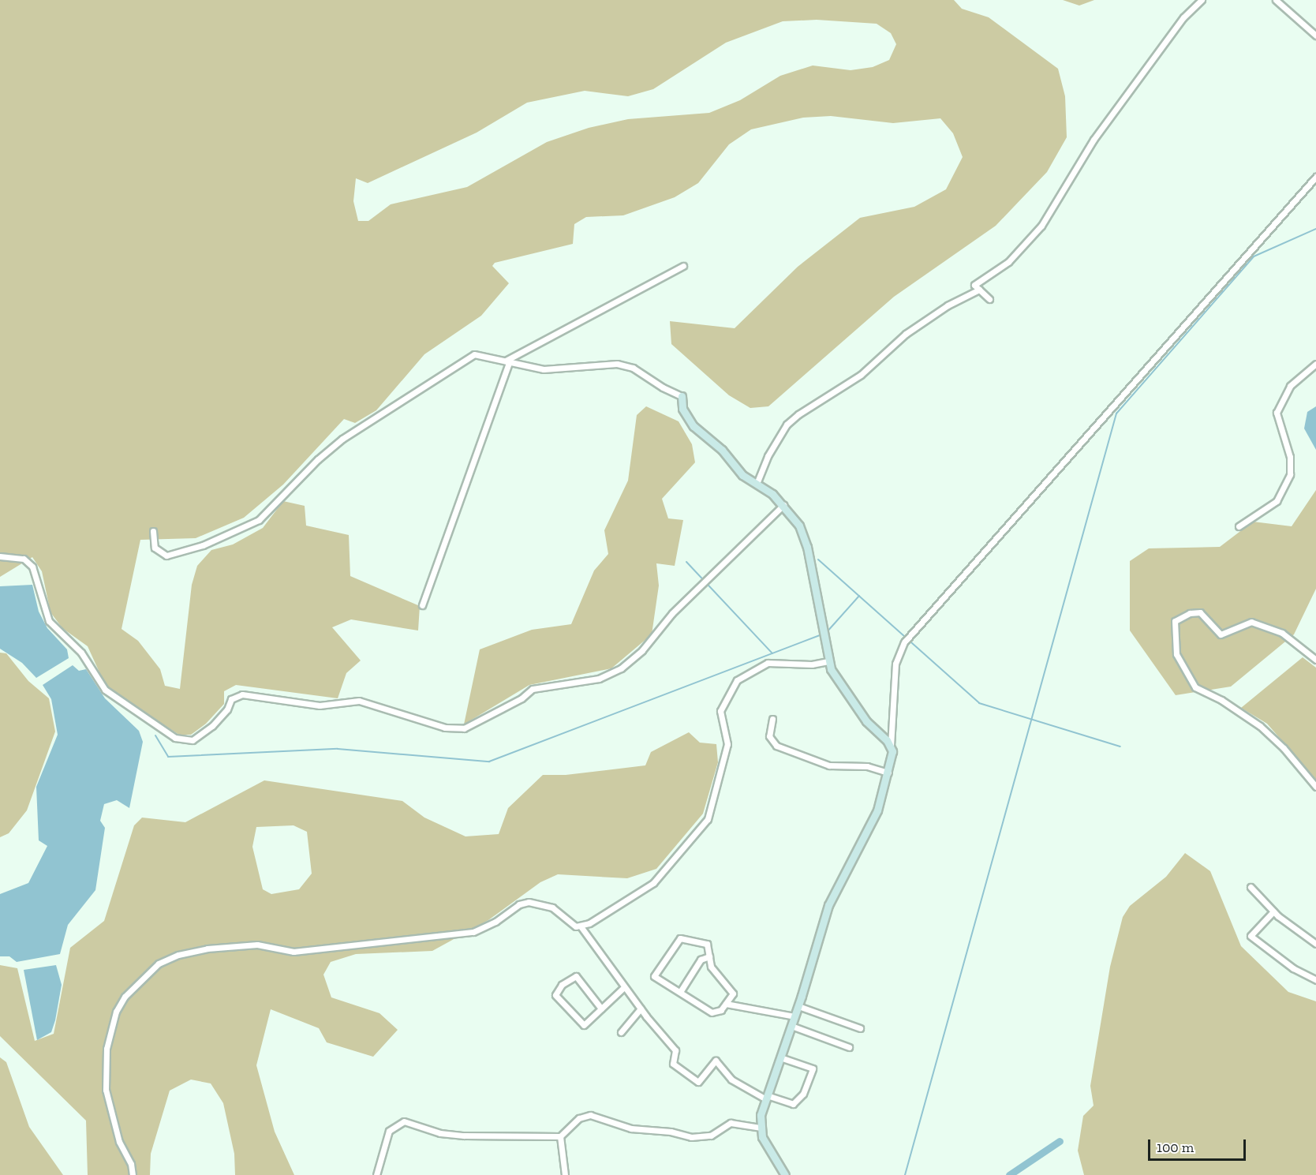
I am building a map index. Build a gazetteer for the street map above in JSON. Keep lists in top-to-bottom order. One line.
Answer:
{"scale_bar":"100 m"}
